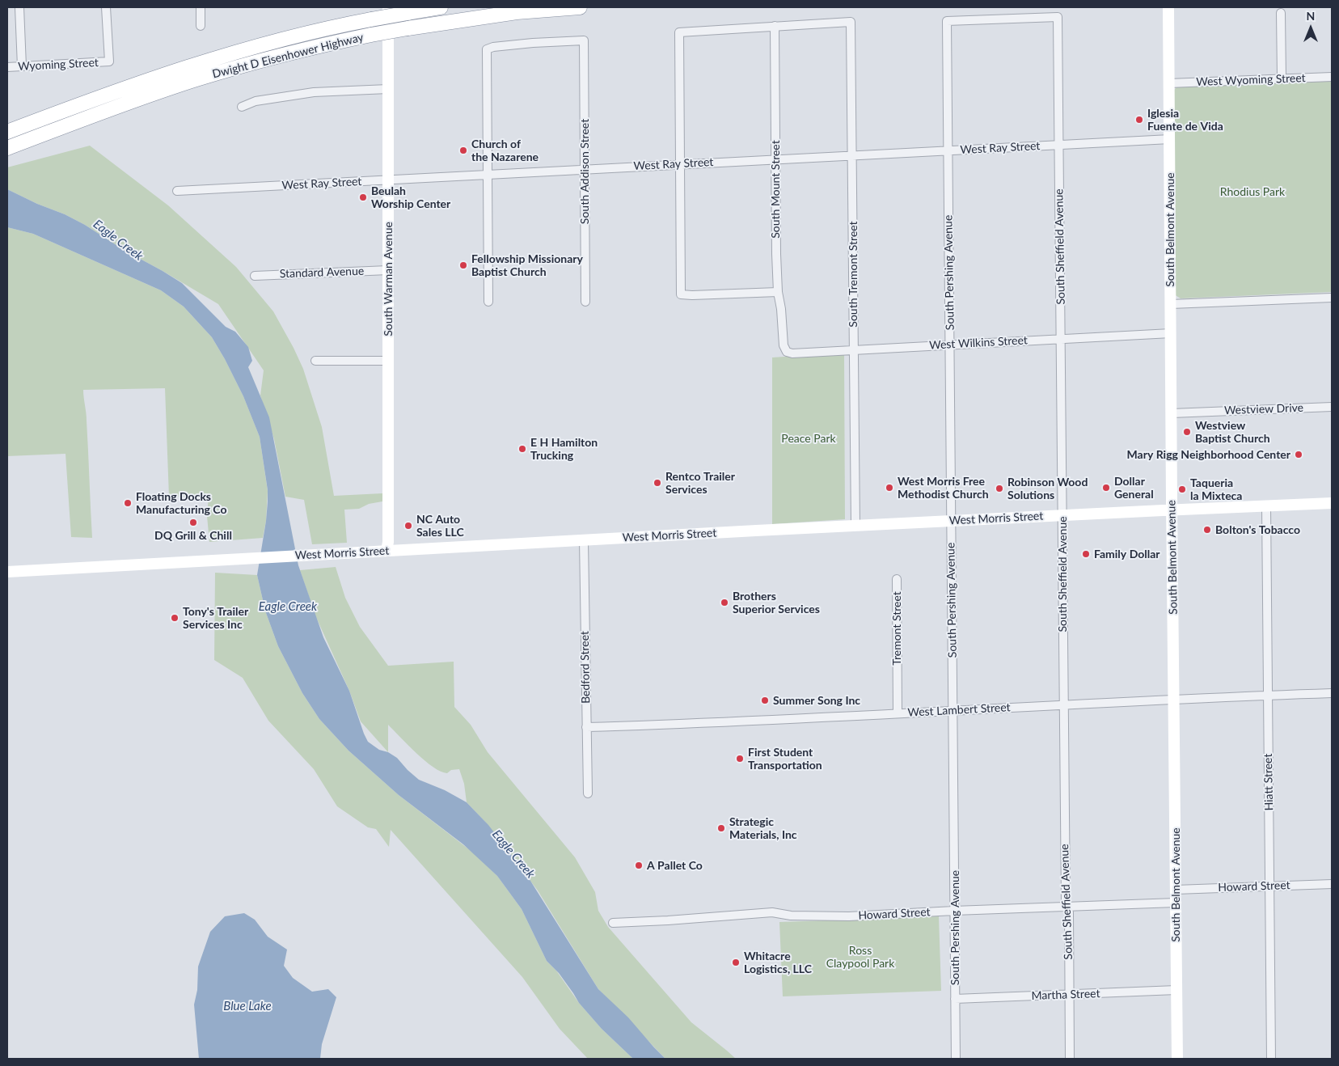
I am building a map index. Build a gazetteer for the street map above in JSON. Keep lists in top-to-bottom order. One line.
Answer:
{"streets":{"highway":["Dwight D Eisenhower Highway"],"main road":["South Belmont Avenue","South Warman Avenue","West Morris Street"],"street":["Wyoming Street","West Wyoming Street","West Ray Street","South Addison Street","South Mount Street","South Sheffield Avenue","Standard Avenue","South Pershing Avenue","South Tremont Street","West Wilkins Street","Westview Drive","Tremont Street","Bedford Street","West Lambert Street","Hiatt Street","Howard Street","Martha Street"]},"crossings":[["West Wyoming Street","South Belmont Avenue"],["West Ray Street","South Addison Street"],["West Ray Street","South Mount Street"],["West Ray Street","South Belmont Avenue"],["West Ray Street","South Sheffield Avenue"],["West Ray Street","South Pershing Avenue"],["West Ray Street","South Tremont Street"],["West Ray Street","South Warman Avenue"],["South Mount Street","South Tremont Street"],["South Mount Street","West Wilkins Street"],["South Belmont Avenue","West Wilkins Street"],["South Belmont Avenue","Westview Drive"],["South Belmont Avenue","West Morris Street"],["South Belmont Avenue","West Lambert Street"],["South Belmont Avenue","Howard Street"],["South Belmont Avenue","Martha Street"],["South Sheffield Avenue","South Pershing Avenue"],["South Sheffield Avenue","West Wilkins Street"],["South Sheffield Avenue","West Morris Street"],["South Sheffield Avenue","West Lambert Street"],["South Sheffield Avenue","Howard Street"],["South Sheffield Avenue","Martha Street"],["Standard Avenue","South Warman Avenue"],["South Pershing Avenue","West Wilkins Street"],["South Pershing Avenue","West Morris Street"],["South Pershing Avenue","West Lambert Street"],["South Pershing Avenue","Howard Street"],["South Pershing Avenue","Martha Street"],["South Tremont Street","West Wilkins Street"],["South Tremont Street","West Morris Street"],["South Warman Avenue","West Morris Street"],["West Morris Street","Bedford Street"],["West Morris Street","Hiatt Street"],["Tremont Street","West Lambert Street"],["Bedford Street","West Lambert Street"],["West Lambert Street","Hiatt Street"],["Hiatt Street","Howard Street"]],"water":["Eagle Creek","Blue Lake"],"parks":["Rhodius Park","Peace Park","Ross Claypool Park"],"places":["Iglesia Fuente de Vida","Church of the Nazarene","Beulah Worship Center","Fellowship Missionary Baptist Church","Westview Baptist Church","E H Hamilton Trucking","Mary Rigg Neighborhood Center","Rentco Trailer Services","West Morris Free Methodist Church","Dollar General","Robinson Wood Solutions","Taqueria la Mixteca","Floating Docks Manufacturing Co","DQ Grill & Chill","NC Auto Sales LLC","Bolton's Tobacco","Family Dollar","Brothers Superior Services","Tony's Trailer Services Inc","Summer Song Inc","First Student Transportation","Strategic Materials, Inc","A Pallet Co","Whitacre Logistics, LLC"],"north":"top"}
